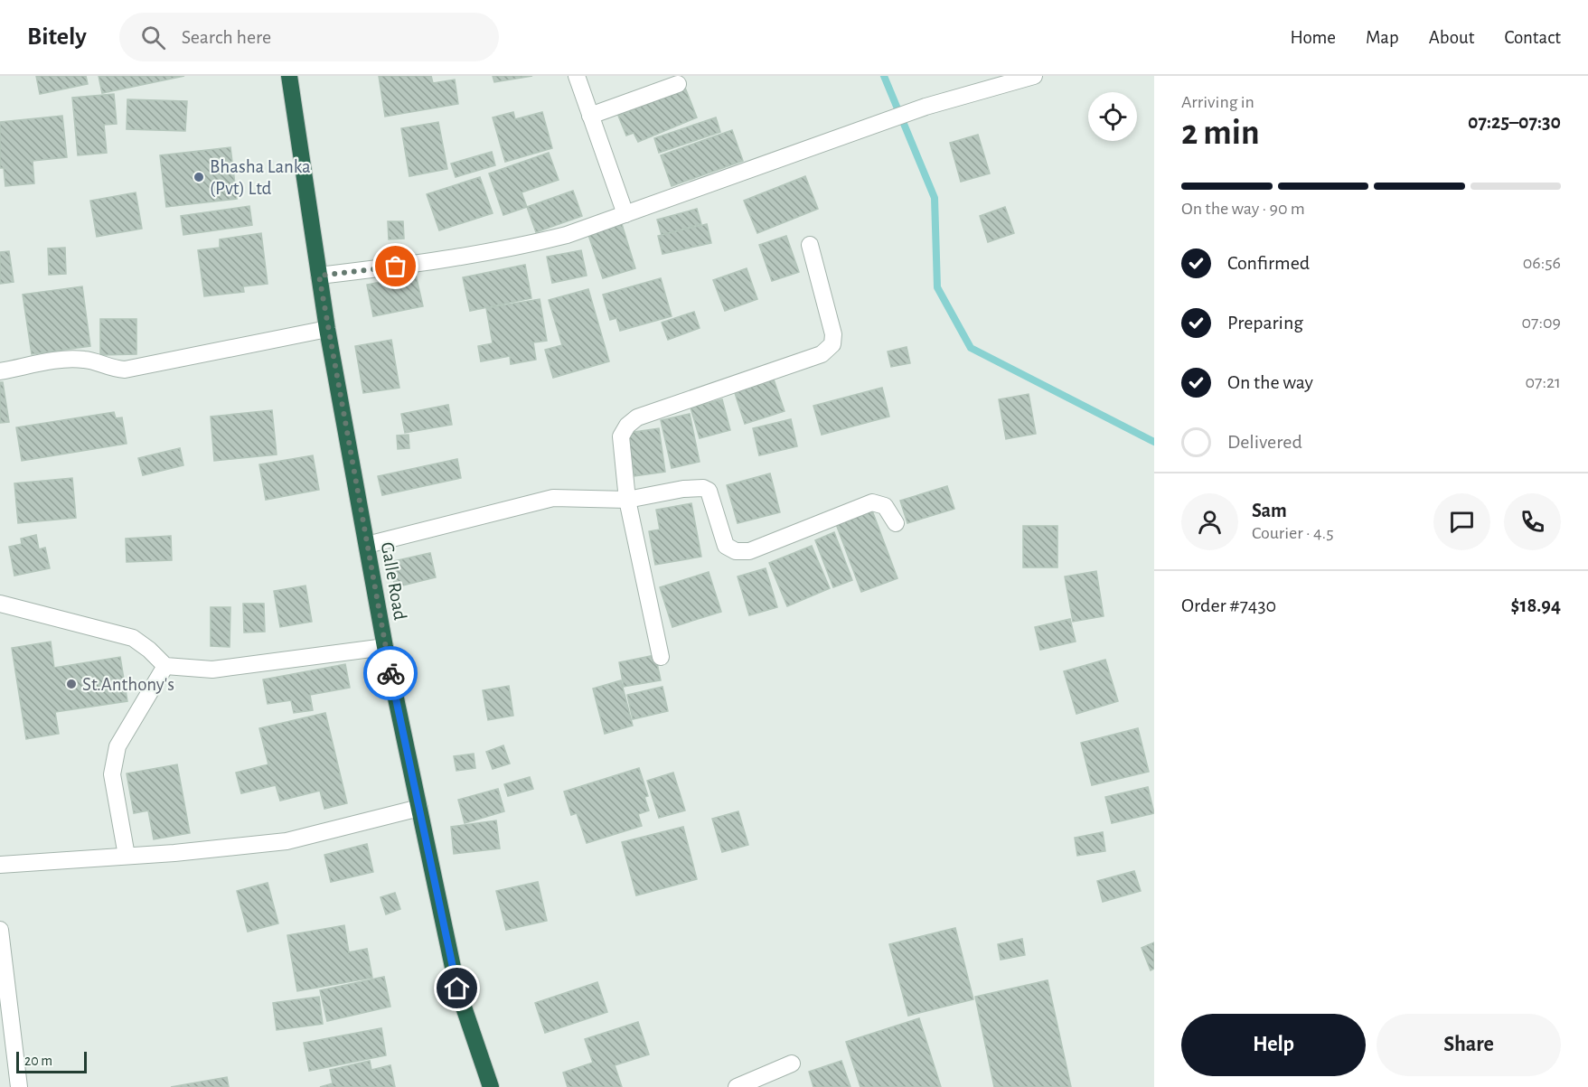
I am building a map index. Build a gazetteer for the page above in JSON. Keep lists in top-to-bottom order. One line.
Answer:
{"streets":{"highway":["Galle Road"]},"places":["Bhasha Lanka (Pvt) Ltd","St.Anthony's"],"scale_bar":"20 m","page":{"header":"Bitely","search":"Search here","nav":["Home","Map","About","Contact"],"heading":["2 min","Arriving in","07:25–07:30"],"panel":["Sam","Courier · 4.5","Order #7430","$18.94"],"bar":"On the way · 90 m","list":[["Confirmed","06:56"],["Preparing","07:09"],["On the way","07:21"],"Delivered"],"buttons":["Help","Share"],"scale":"20 m"}}
